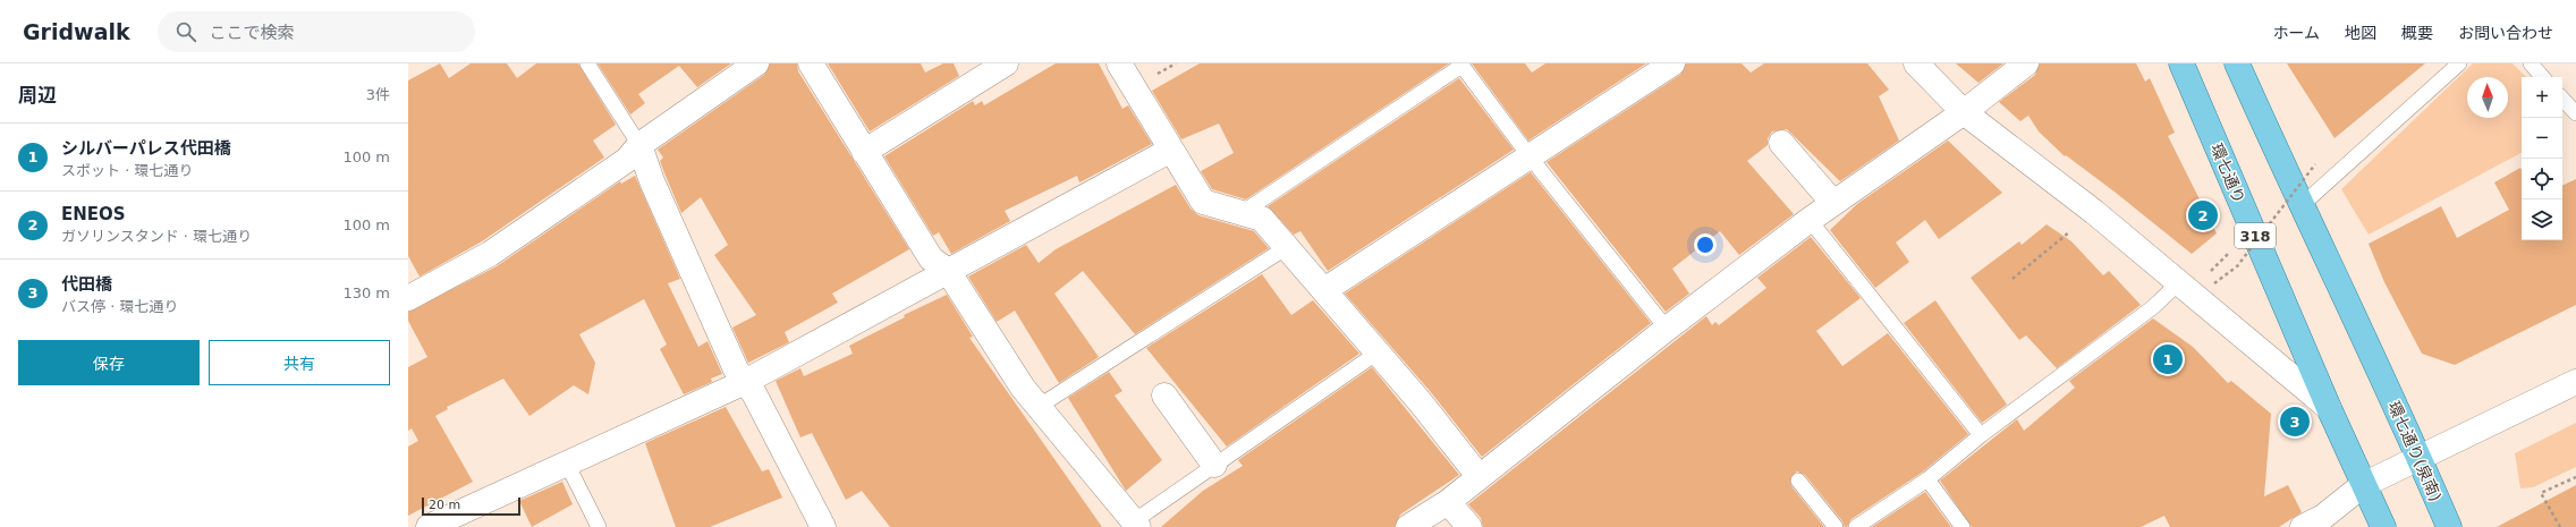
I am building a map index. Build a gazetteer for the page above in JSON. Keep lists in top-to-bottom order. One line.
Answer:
{"streets":{"main road":["環七通り","318","環七通り(泉南)"]},"crossings":[["環七通り","318"]],"scale_bar":"20 m","north":"top","page":{"header":"Gridwalk","search":"ここで検索","nav":["ホーム","地図","概要","お問い合わせ"],"heading":["周辺","3件"],"map_buttons":["+","−"],"list":[{"mark":"1","name":"シルバーパレス代田橋","note":"スポット · 環七通り","value":"100 m"},{"mark":"2","name":"ENEOS","note":"ガソリンスタンド · 環七通り","value":"100 m"},{"mark":"3","name":"代田橋","note":"バス停 · 環七通り","value":"130 m"}],"pins":["2","1","3"],"buttons":["保存","共有"],"scale":"20 m"}}
